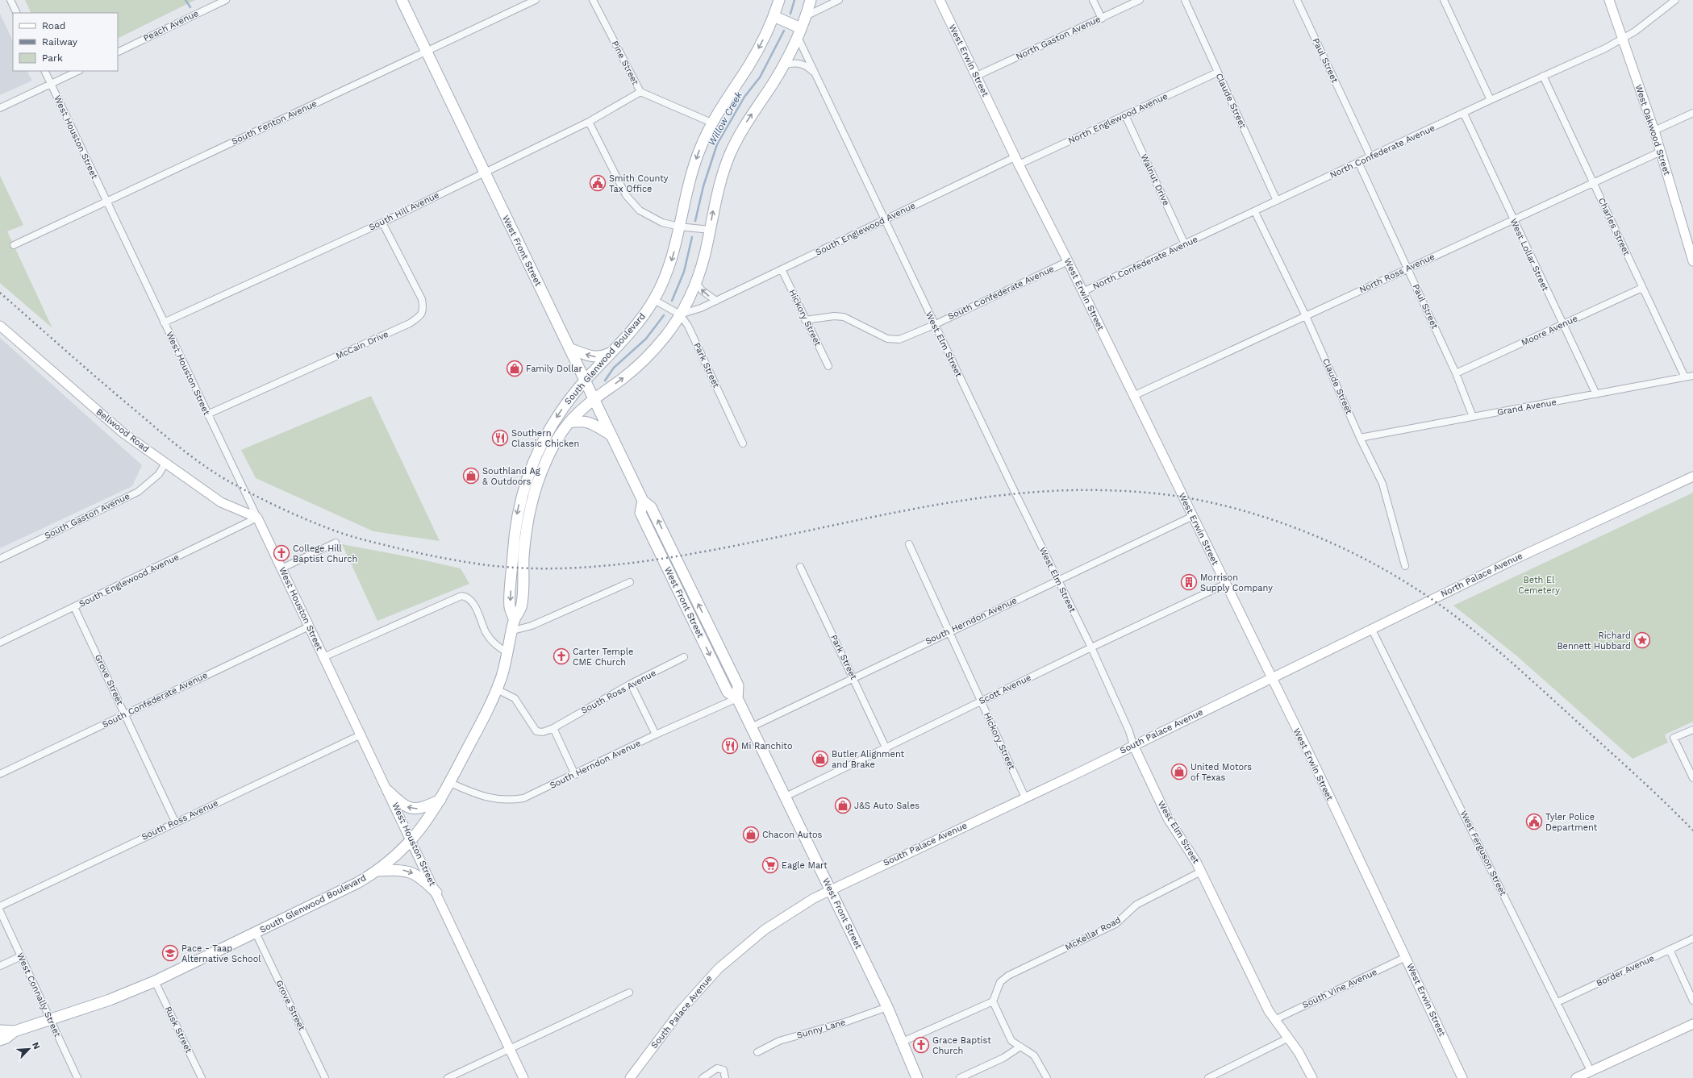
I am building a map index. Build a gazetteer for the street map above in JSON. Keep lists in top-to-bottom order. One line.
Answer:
{"streets":{"main road":["West Erwin Street","West Oakwood Street","West Houston Street","West Front Street","West Elm Street","South Glenwood Boulevard","Bellwood Road","North Palace Avenue","South Palace Avenue"],"street":["Peach Avenue","North Gaston Avenue","Paul Street","Pine Street","Claude Street","North Englewood Avenue","South Fenton Avenue","North Confederate Avenue","Walnut Drive","South Hill Avenue","Charles Street","South Englewood Avenue","West Lollar Street","North Ross Avenue","South Confederate Avenue","Hickory Street","Moore Avenue","McCain Drive","Park Street","Grand Avenue","South Gaston Avenue","South Herndon Avenue","Grove Street","Scott Avenue","South Ross Avenue","West Ferguson Street","McKellar Road","Border Avenue","South Vine Avenue","West Connally Street","Sunny Lane","Rusk Street"]},"crossings":[["North Gaston Avenue","West Erwin Street"],["West Erwin Street","North Englewood Avenue"],["West Erwin Street","North Confederate Avenue"],["West Erwin Street","South Englewood Avenue"],["West Erwin Street","North Ross Avenue"],["West Erwin Street","South Confederate Avenue"],["West Erwin Street","North Palace Avenue"],["West Erwin Street","South Herndon Avenue"],["West Erwin Street","Scott Avenue"],["West Erwin Street","South Palace Avenue"],["West Erwin Street","South Vine Avenue"],["Paul Street","North Confederate Avenue"],["Paul Street","North Ross Avenue"],["Paul Street","Moore Avenue"],["Paul Street","Grand Avenue"],["Pine Street","South Hill Avenue"],["Pine Street","South Glenwood Boulevard"],["Claude Street","North Englewood Avenue"],["Claude Street","North Confederate Avenue"],["Claude Street","North Ross Avenue"],["Claude Street","Grand Avenue"],["North Englewood Avenue","Walnut Drive"],["North Englewood Avenue","South Englewood Avenue"],["South Fenton Avenue","West Houston Street"],["South Fenton Avenue","West Front Street"],["West Oakwood Street","North Confederate Avenue"],["West Oakwood Street","North Ross Avenue"],["West Houston Street","South Hill Avenue"],["West Houston Street","South Englewood Avenue"],["West Houston Street","South Confederate Avenue"],["West Houston Street","McCain Drive"],["West Houston Street","South Glenwood Boulevard"],["West Houston Street","Bellwood Road"],["West Houston Street","South Ross Avenue"],["North Confederate Avenue","Walnut Drive"],["North Confederate Avenue","Charles Street"],["North Confederate Avenue","West Lollar Street"],["South Hill Avenue","West Front Street"],["South Hill Avenue","McCain Drive"],["Charles Street","North Ross Avenue"],["Charles Street","Moore Avenue"],["Charles Street","Grand Avenue"],["South Englewood Avenue","Hickory Street"],["South Englewood Avenue","West Elm Street"],["South Englewood Avenue","South Glenwood Boulevard"],["South Englewood Avenue","Park Street"],["South Englewood Avenue","Bellwood Road"],["South Englewood Avenue","Grove Street"],["West Front Street","South Glenwood Boulevard"],["West Front Street","South Herndon Avenue"],["West Front Street","Scott Avenue"],["West Front Street","South Palace Avenue"],["West Front Street","Sunny Lane"],["West Lollar Street","North Ross Avenue"],["West Lollar Street","Moore Avenue"],["West Lollar Street","Grand Avenue"],["South Confederate Avenue","Hickory Street"],["South Confederate Avenue","West Elm Street"],["South Confederate Avenue","Grove Street"],["Hickory Street","South Herndon Avenue"],["Hickory Street","Scott Avenue"],["Hickory Street","South Palace Avenue"],["West Elm Street","South Glenwood Boulevard"],["West Elm Street","South Herndon Avenue"],["West Elm Street","Scott Avenue"],["West Elm Street","South Palace Avenue"],["West Elm Street","McKellar Road"],["West Elm Street","South Vine Avenue"],["South Glenwood Boulevard","Park Street"],["South Glenwood Boulevard","South Herndon Avenue"],["South Glenwood Boulevard","Grove Street"],["South Glenwood Boulevard","South Ross Avenue"],["South Glenwood Boulevard","West Connally Street"],["South Glenwood Boulevard","Rusk Street"],["Park Street","South Herndon Avenue"],["Park Street","Scott Avenue"],["Bellwood Road","South Gaston Avenue"],["North Palace Avenue","South Palace Avenue"],["North Palace Avenue","West Ferguson Street"],["Grove Street","South Ross Avenue"],["West Ferguson Street","Border Avenue"]],"water":["Willow Creek"],"parks":["Beth El Cemetery"],"places":{"public building":["Smith County Tax Office","Tyler Police Department"],"shop":["Family Dollar","Southland Ag & Outdoors","Butler Alignment and Brake","United Motors of Texas","J&S Auto Sales","Chacon Autos"],"restaurant":["Southern Classic Chicken","Mi Ranchito"],"church":["College Hill Baptist Church","Carter Temple CME Church","Grace Baptist Church"],"building":["Morrison Supply Company"],"place":["Richard Bennett Hubbard"],"supermarket":["Eagle Mart"],"school or university":["Pace - Taap Alternative School"]},"legend":["Road","Railway","Park"],"north":"top right"}
